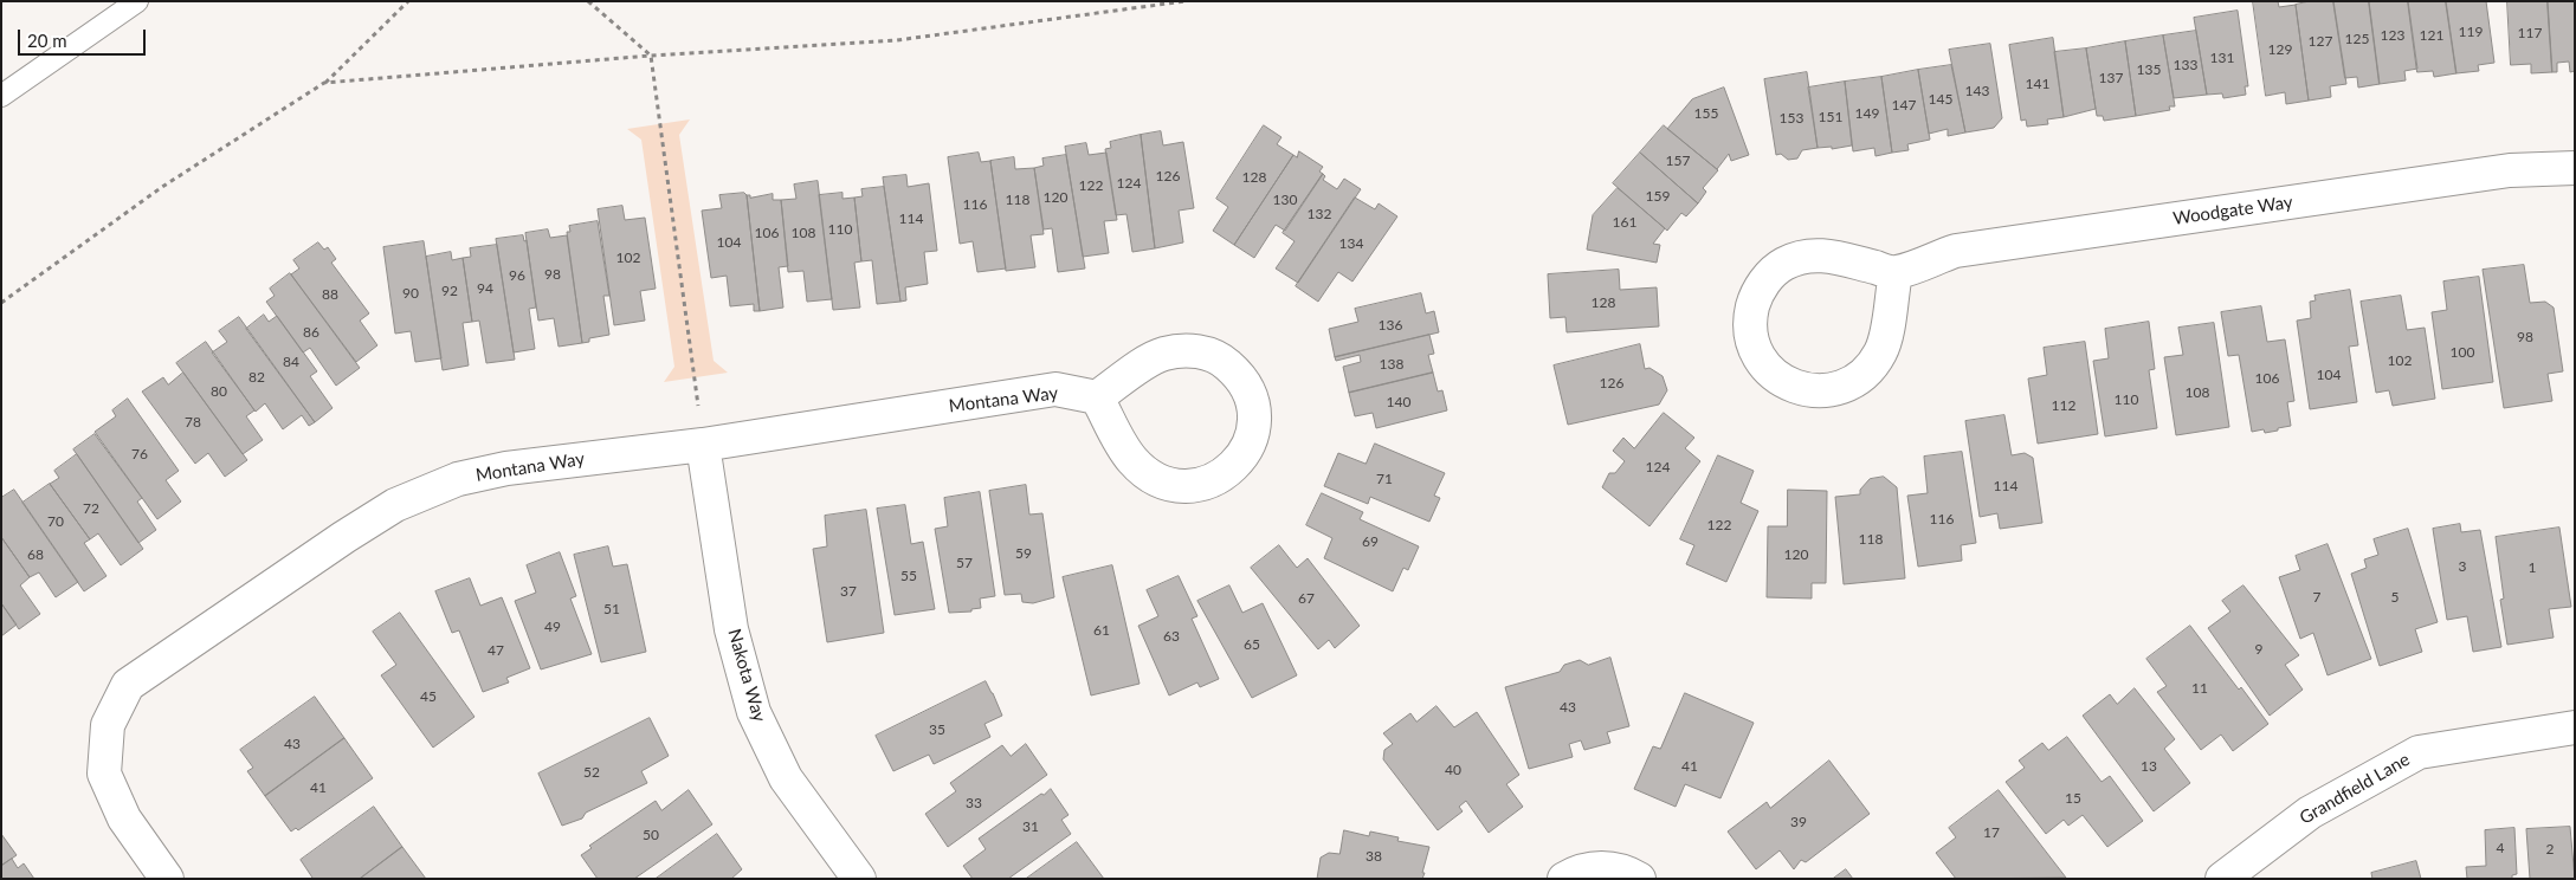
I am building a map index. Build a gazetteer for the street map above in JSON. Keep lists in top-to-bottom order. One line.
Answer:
{"streets":{"street":["Woodgate Way","Montana Way","Nakota Way","Grandfield Lane"]},"crossings":[["Montana Way","Nakota Way"]],"house_numbers":["119","117","123","121","125","127","129","131","133","135","137","141","143","145","147","155","149","151","153","157","126","128","124","122","159","120","118","130","116","132","114","161","110","106","108","104","134","102","98","96","94","92","90","88","128","136","86","98","100","102","84","138","104","82","106","126","80","108","110","140","112","78","76","124","71","114","72","116","70","122","118","69","59","68","120","57","3","1","55","37","7","5","67","51","49","61","63","65","9","47","11","45","43","35","43","41","13","40","52","41","15","33","39","31","17","50","4","2","38"],"scale_bar":"20 m"}
